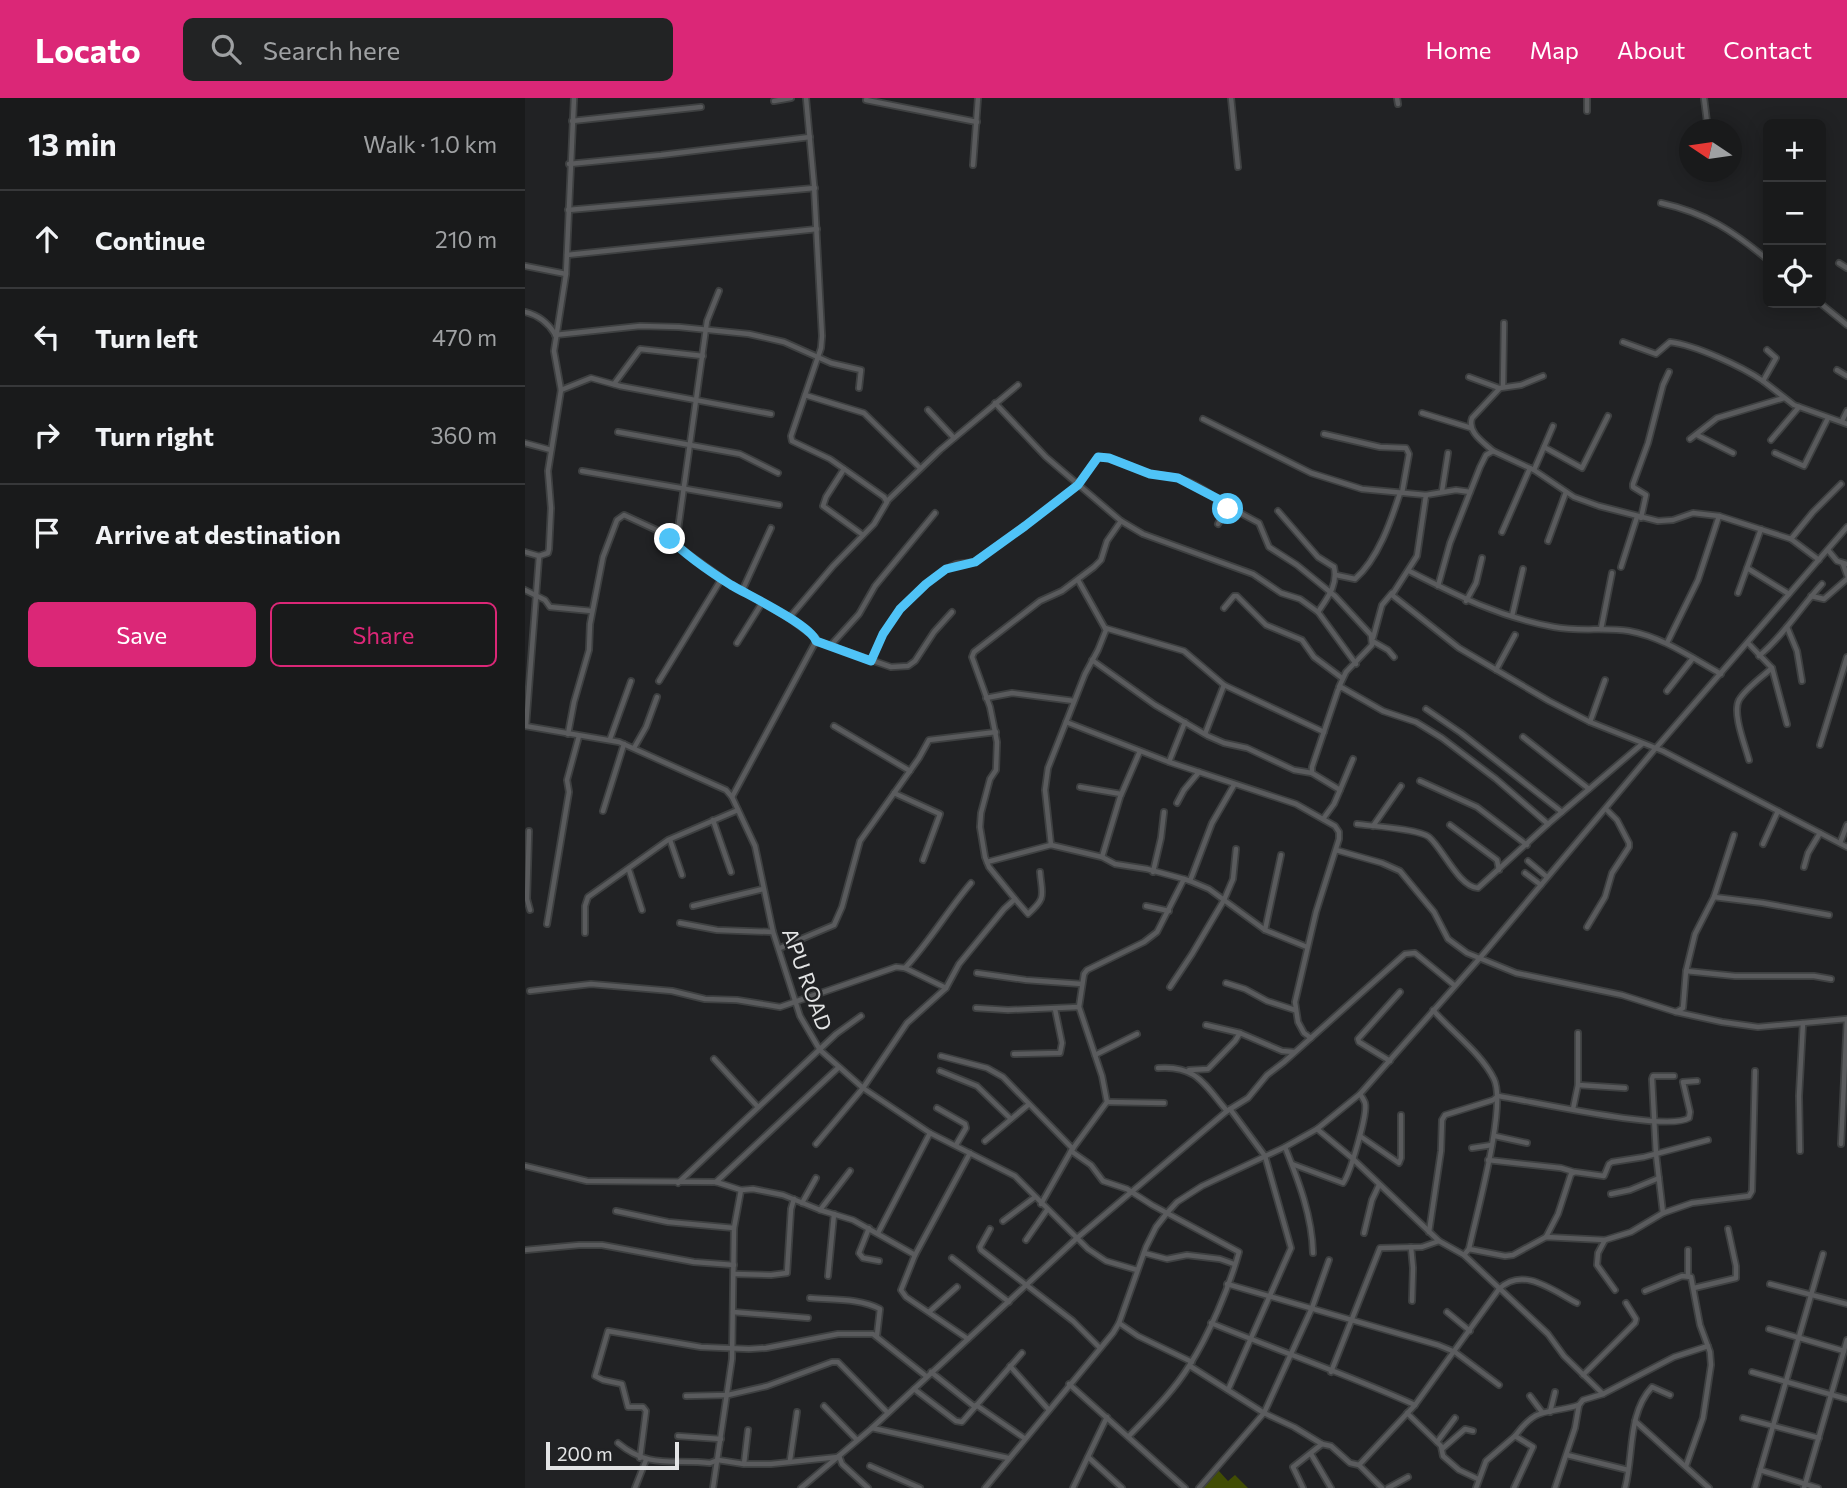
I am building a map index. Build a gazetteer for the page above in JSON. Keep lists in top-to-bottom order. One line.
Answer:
{"streets":{"street":["APU ROAD"]},"scale_bar":"200 m","north":"left","page":{"header":"Locato","search":"Search here","nav":["Home","Map","About","Contact"],"heading":["13 min","Walk · 1.0 km"],"map_buttons":["+","−"],"list":[["Continue","210 m"],["Turn left","470 m"],["Turn right","360 m"],"Arrive at destination"],"buttons":["Save","Share"],"scale":"200 m"}}
